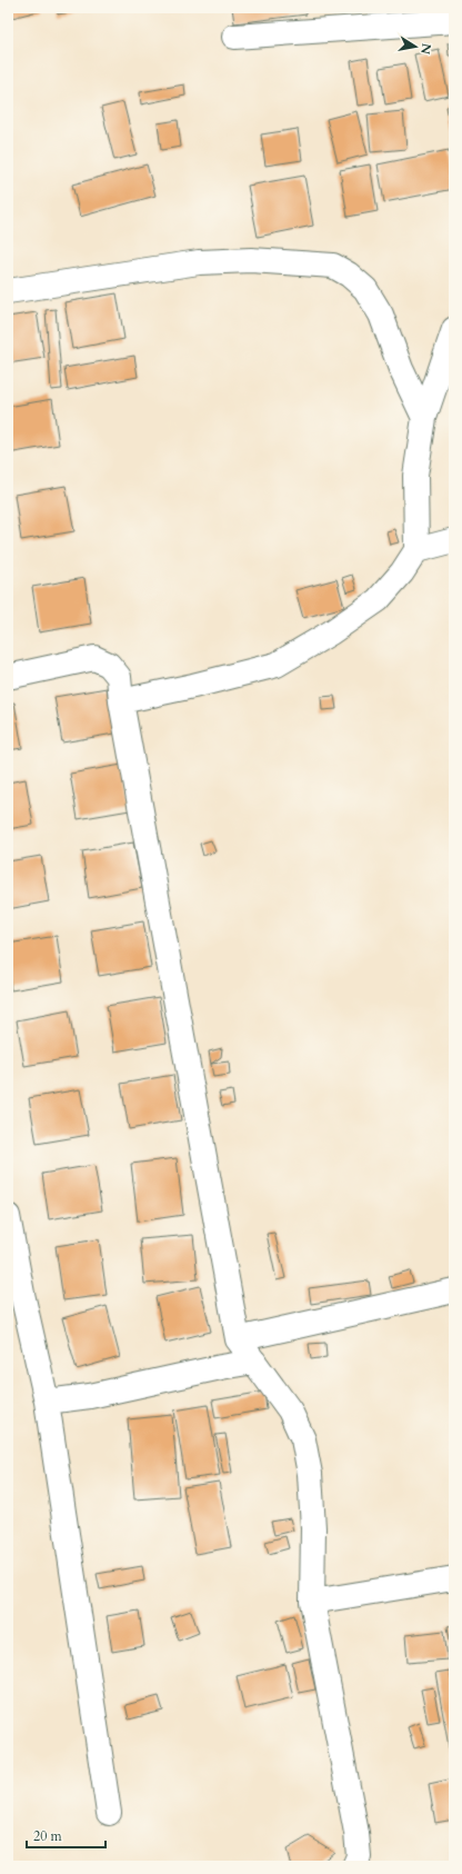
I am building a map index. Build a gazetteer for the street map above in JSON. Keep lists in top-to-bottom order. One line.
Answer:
{"scale_bar":"20 m","north":"right"}
